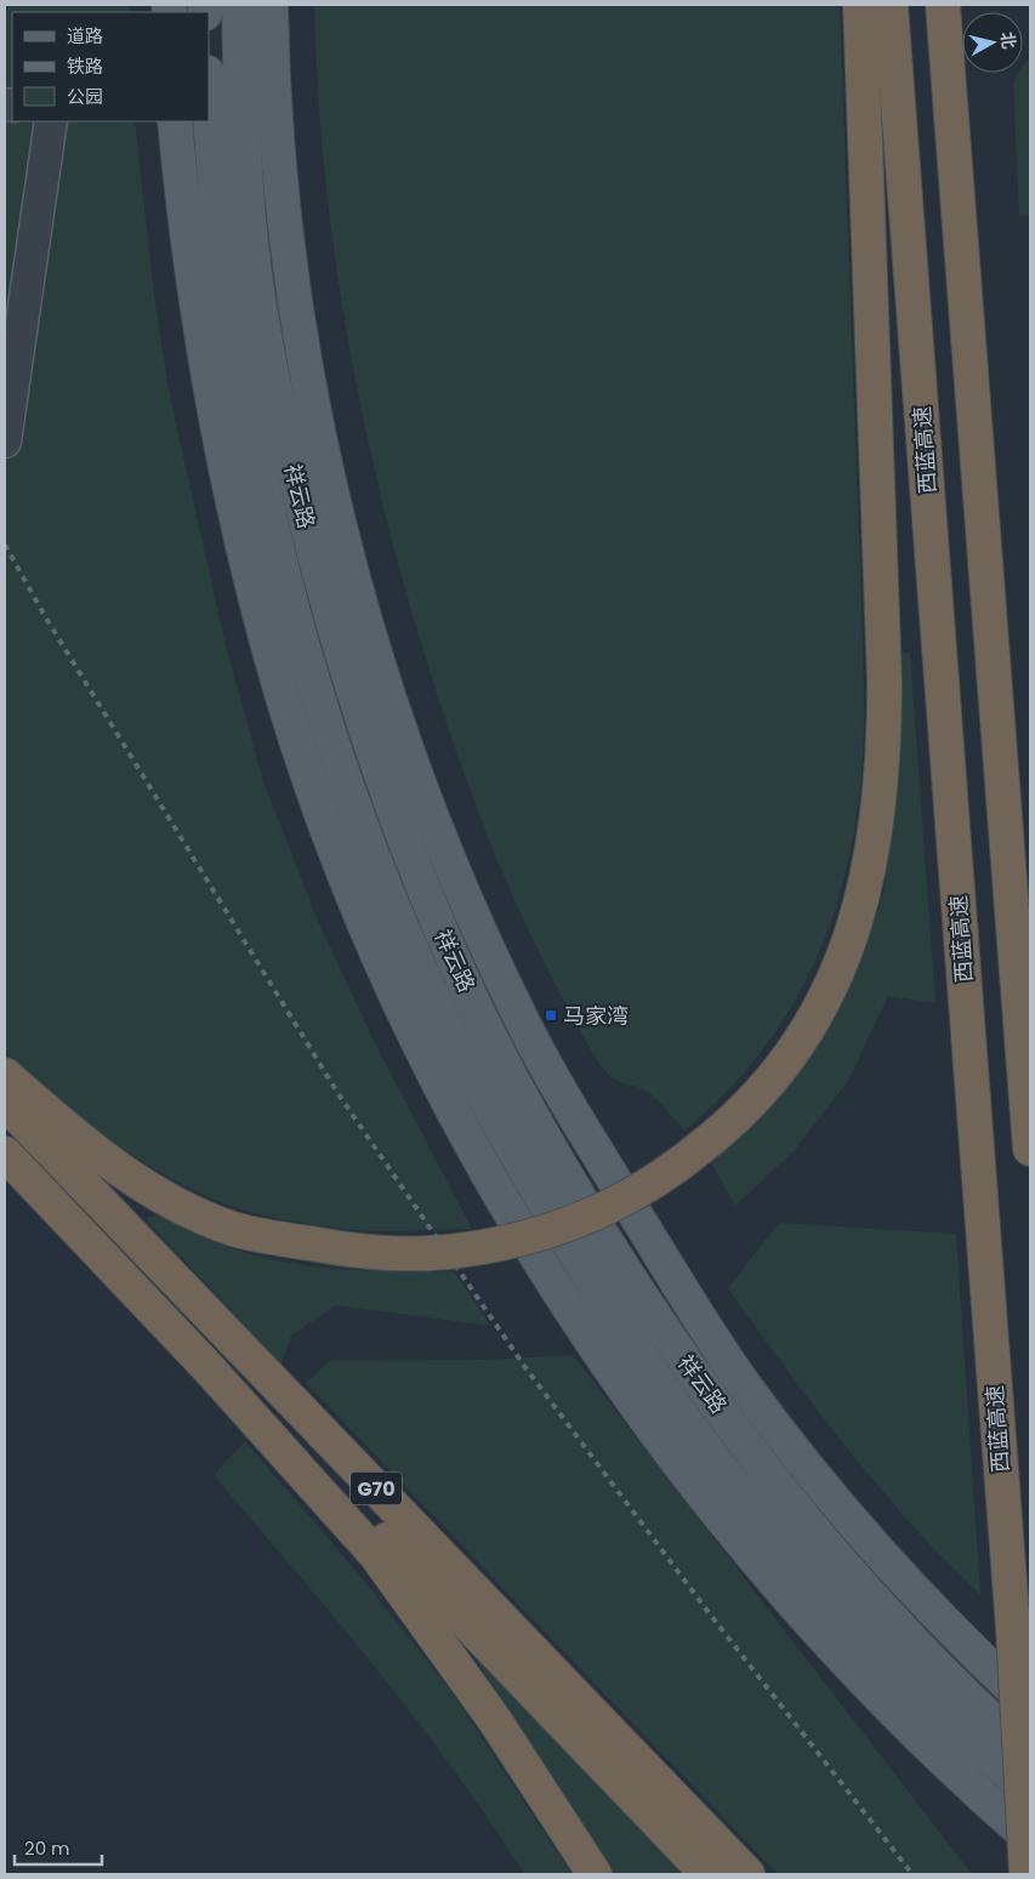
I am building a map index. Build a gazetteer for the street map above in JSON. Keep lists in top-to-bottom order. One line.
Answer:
{"streets":{"highway":["西蓝高速","G70"],"main road":["祥云路"]},"places":{"transit":["马家湾"]},"legend":["道路","铁路","公园"],"scale_bar":"20 m","north":"right"}
